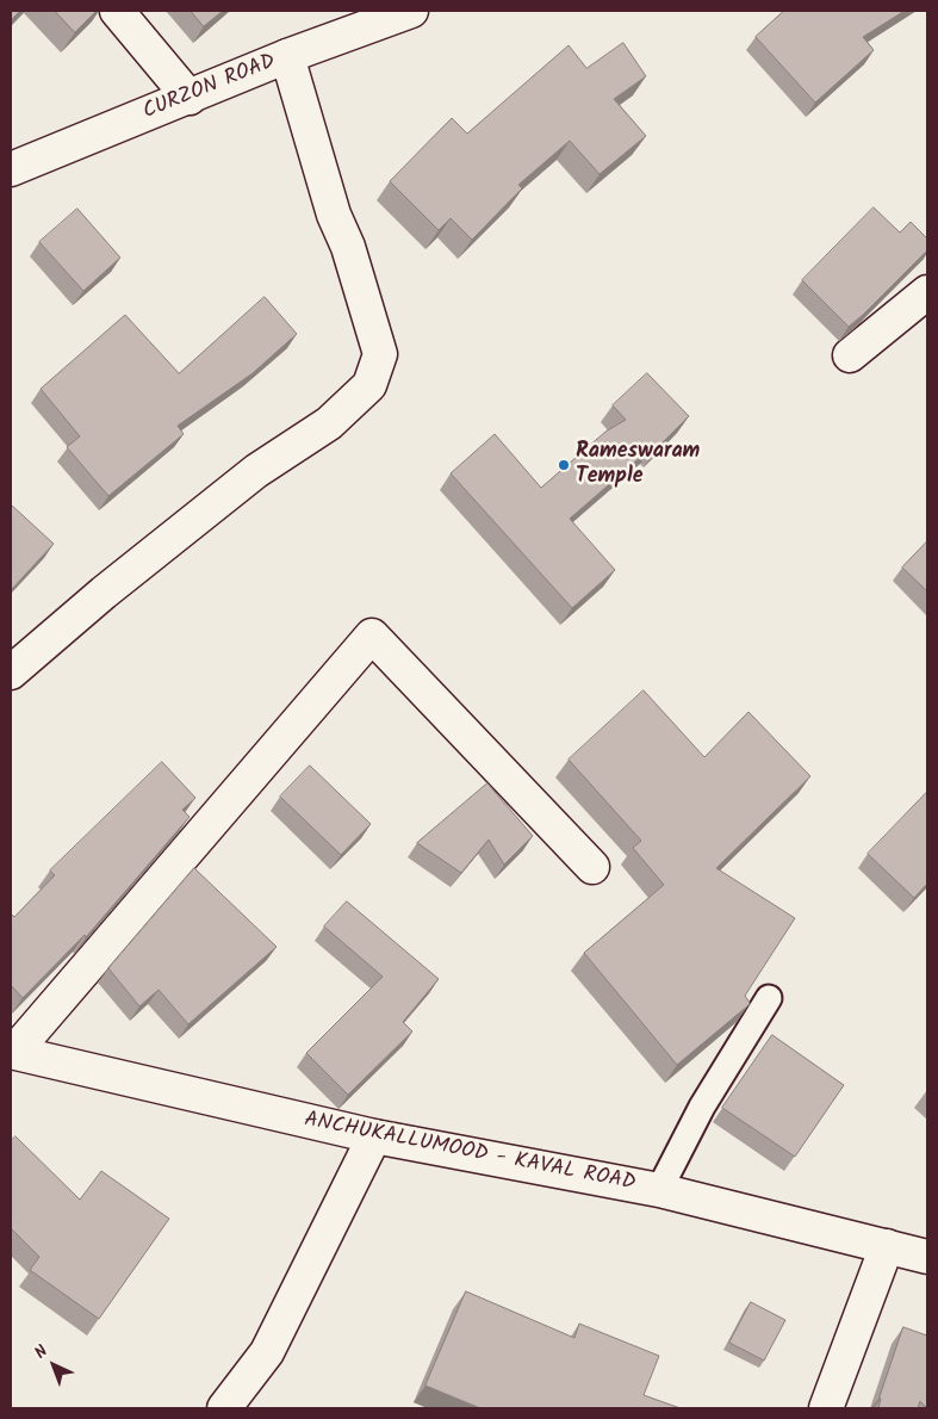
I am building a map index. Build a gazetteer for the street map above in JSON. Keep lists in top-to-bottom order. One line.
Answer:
{"streets":{"street":["CURZON ROAD","ANCHUKALLUMOOD - KAVAL ROAD"]},"places":["Rameswaram Temple"],"north":"top left"}
